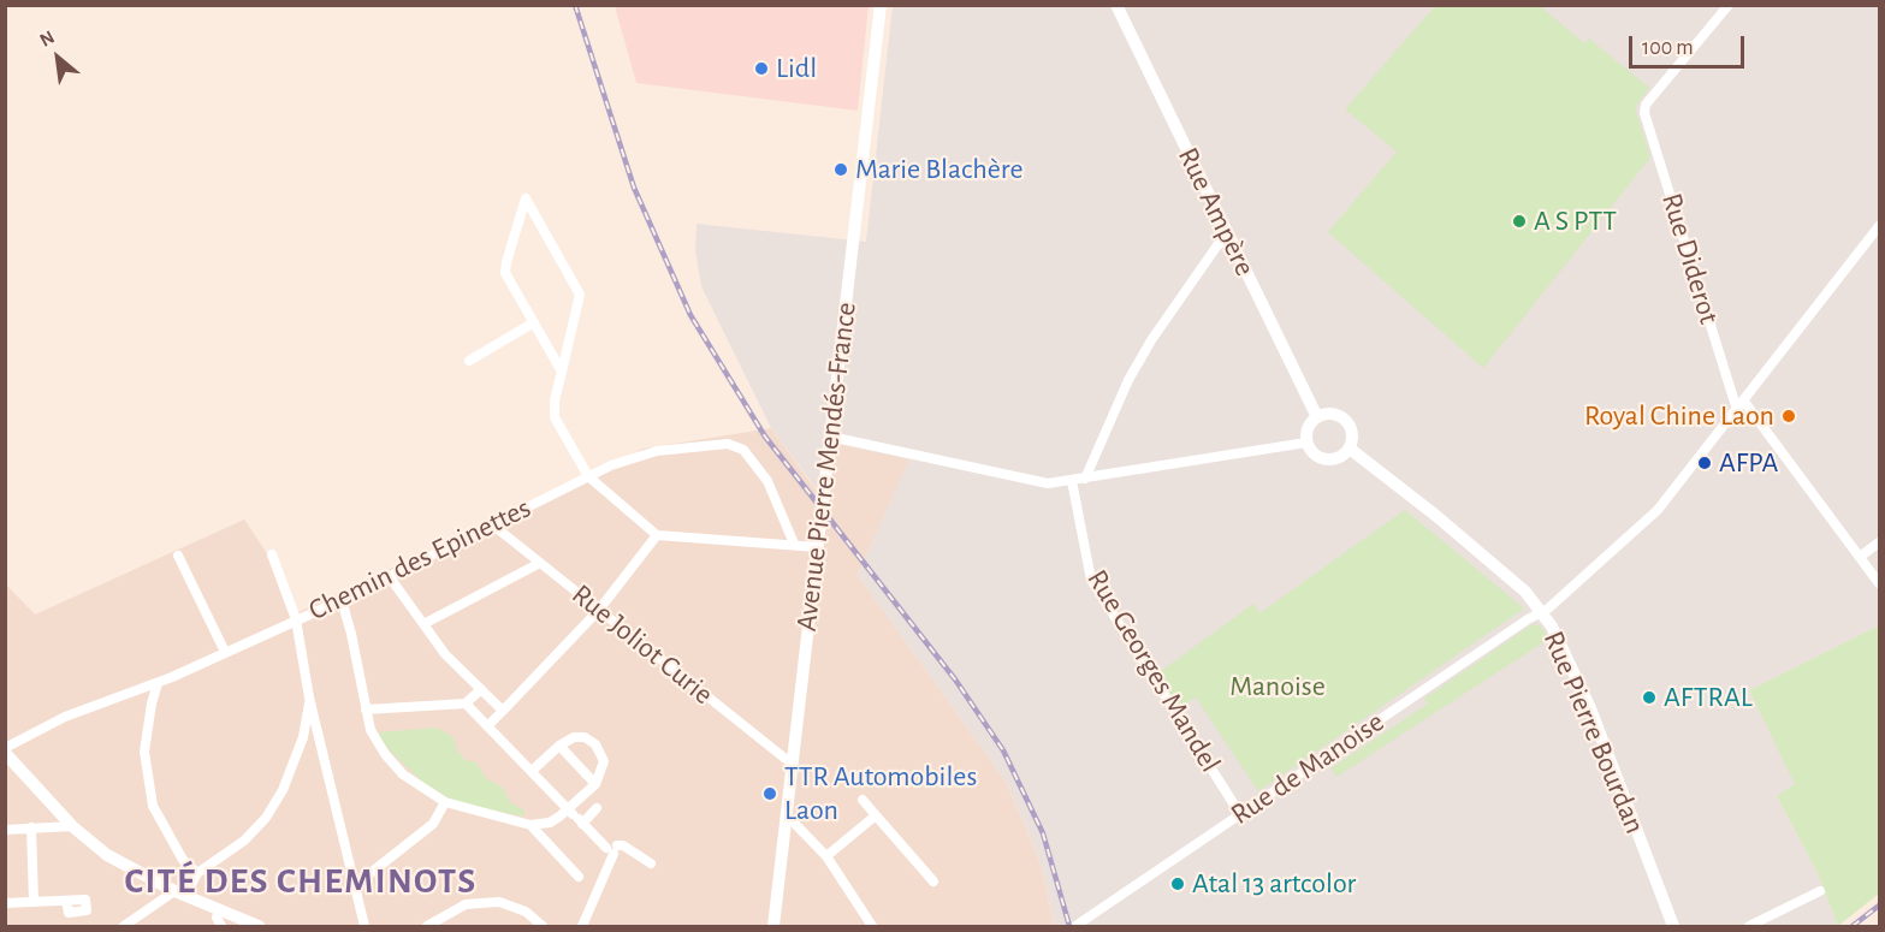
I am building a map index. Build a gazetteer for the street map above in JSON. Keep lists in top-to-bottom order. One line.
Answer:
{"streets":{"main road":["Rue Ampère","Avenue Pierre Mendés-France","Rue Pierre Bourdan"],"street":["Rue Diderot","Chemin des Epinettes","Rue Joliot Curie","Rue Georges Mandel","Rue de Manoise"]},"crossings":[["Rue Ampère","Rue Pierre Bourdan"],["Rue Diderot","Rue de Manoise"],["Avenue Pierre Mendés-France","Rue Joliot Curie"],["Chemin des Epinettes","Rue Joliot Curie"],["Rue Georges Mandel","Rue de Manoise"],["Rue Pierre Bourdan","Rue de Manoise"]],"districts":["CITÉ DES CHEMINOTS"],"parks":["Manoise"],"places":["Lidl","Marie Blachère","A S PTT","Royal Chine Laon","AFPA","AFTRAL","TTR Automobiles Laon","Atal 13 artcolor"],"scale_bar":"100 m","north":"top left"}
